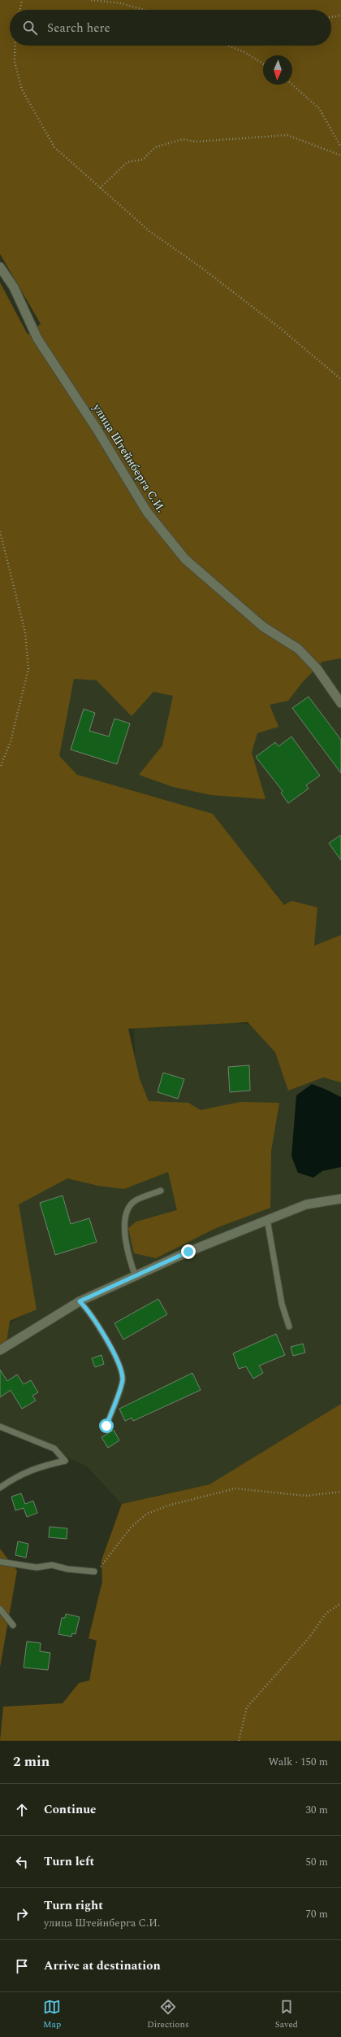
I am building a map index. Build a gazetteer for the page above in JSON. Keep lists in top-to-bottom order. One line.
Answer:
{"streets":{"street":["улица Штейнберга С.И."]},"north":"bottom","page":{"search":"Search here","heading":["2 min","Walk · 150 m"],"list":[["Continue","30 m"],["Turn left","50 m"],["Turn right","улица Штейнберга С.И.","70 m"],"Arrive at destination"],"nav":["Map","Directions","Saved"]}}
